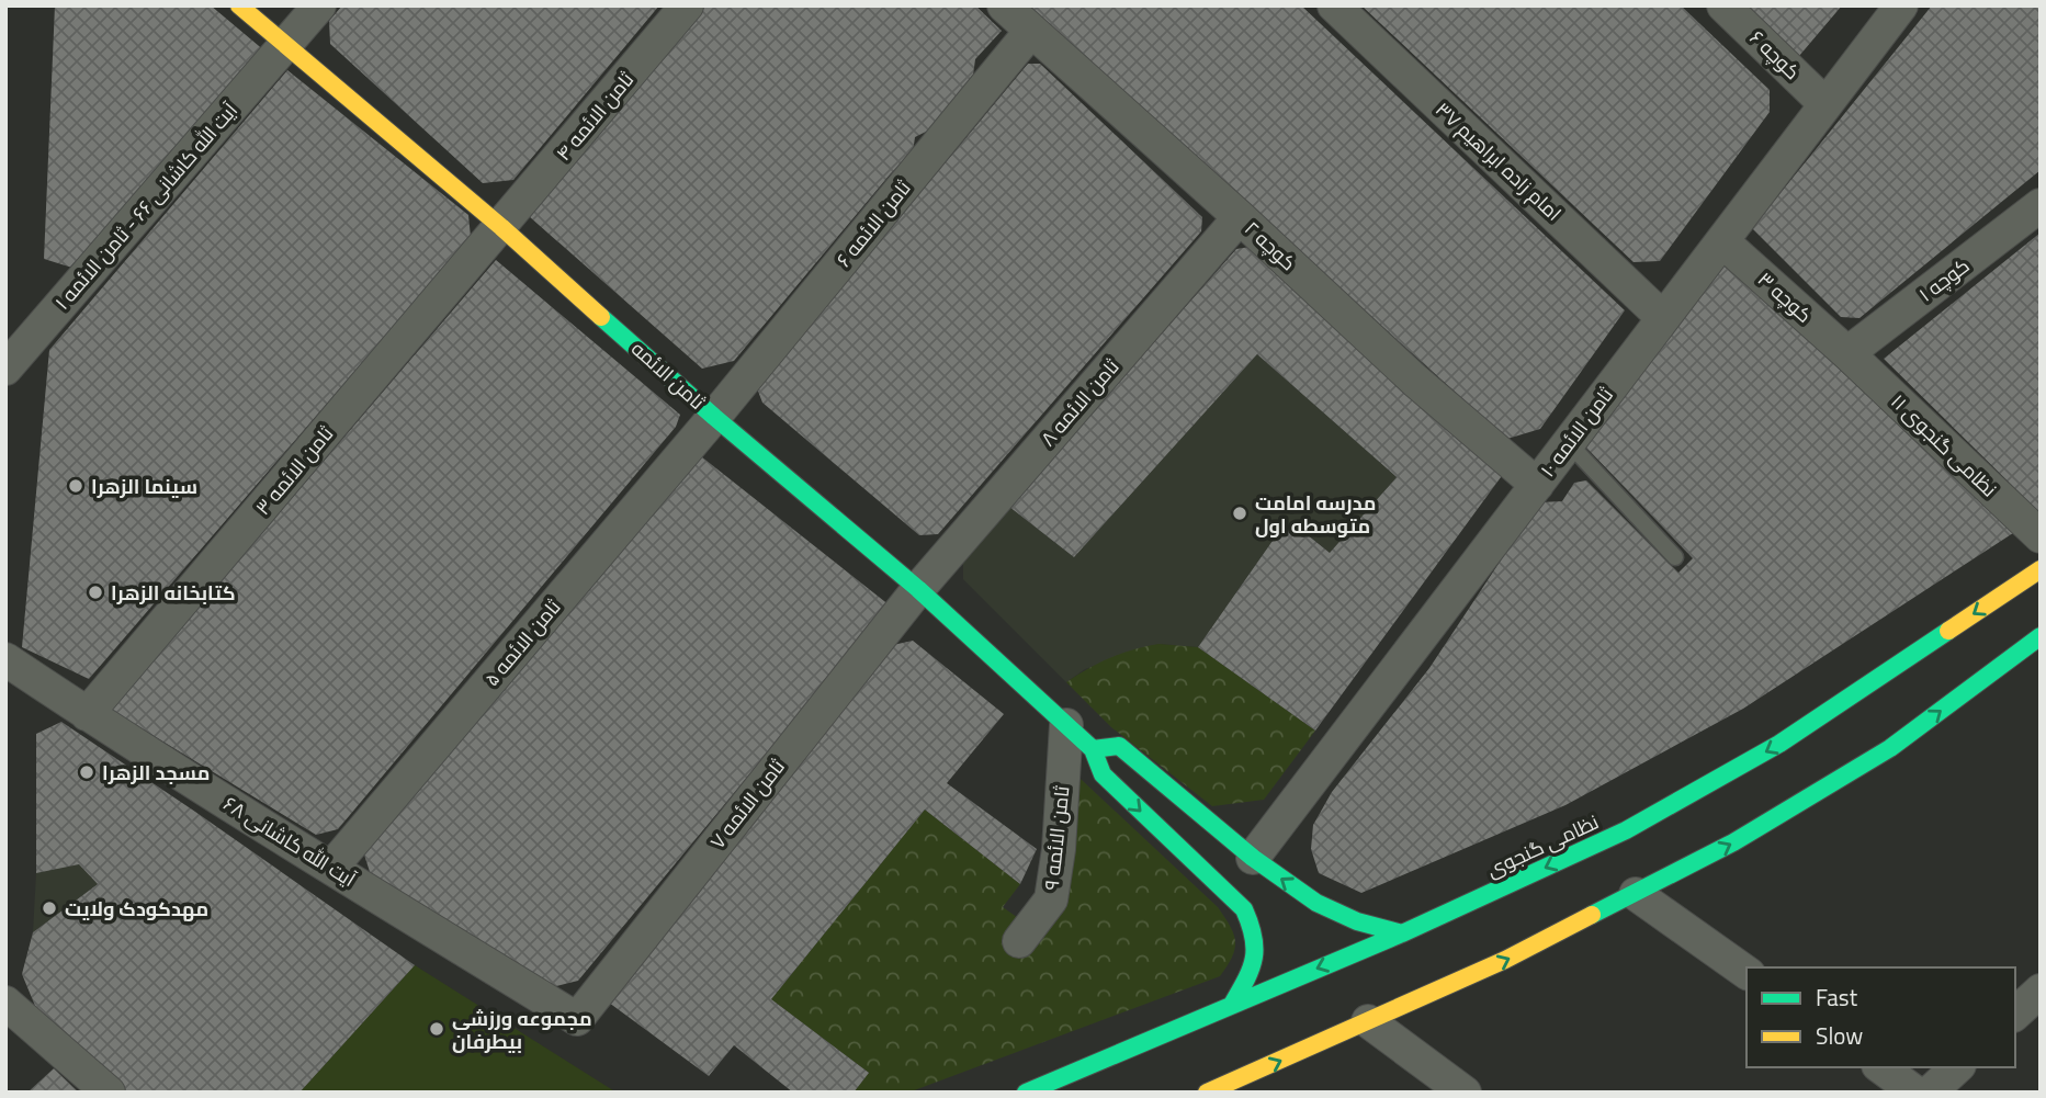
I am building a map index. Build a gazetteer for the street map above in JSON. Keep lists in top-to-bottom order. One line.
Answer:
{"streets":{"street":["کوچه ۶","ثامن الائمه ۴","امام زاده ابراهیم ۳۷","آیت الله کاشانی ۶۶ - ثامن الائمه ۱","ثامن الائمه ۶","کوچه ۲","کوچه ۱","کوچه ۳","ثامن الائمه","ثامن الائمه ۸","ثامن الائمه ۱۰","نظامی گنجوی ۱۱","ثامن الائمه ۳","ثامن الائمه ۵","ثامن الائمه ۷","ثامن الائمه ۹","آیت الله کاشانی ۶۸","نظامی گنجوی"]},"crossings":[["کوچه ۶","ثامن الائمه ۱۰"],["ثامن الائمه ۴","ثامن الائمه"],["ثامن الائمه ۴","ثامن الائمه ۳"],["امام زاده ابراهیم ۳۷","ثامن الائمه ۱۰"],["آیت الله کاشانی ۶۶ - ثامن الائمه ۱","ثامن الائمه"],["ثامن الائمه ۶","کوچه ۲"],["ثامن الائمه ۶","ثامن الائمه"],["ثامن الائمه ۶","ثامن الائمه ۵"],["کوچه ۲","ثامن الائمه ۸"],["کوچه ۲","ثامن الائمه ۱۰"],["کوچه ۱","کوچه ۳"],["کوچه ۱","نظامی گنجوی ۱۱"],["کوچه ۳","ثامن الائمه ۱۰"],["کوچه ۳","نظامی گنجوی ۱۱"],["ثامن الائمه","ثامن الائمه ۸"],["ثامن الائمه","ثامن الائمه ۳"],["ثامن الائمه","ثامن الائمه ۵"],["ثامن الائمه","ثامن الائمه ۷"],["ثامن الائمه","ثامن الائمه ۹"],["ثامن الائمه","نظامی گنجوی"],["ثامن الائمه ۸","ثامن الائمه ۷"],["ثامن الائمه ۳","آیت الله کاشانی ۶۸"],["ثامن الائمه ۵","آیت الله کاشانی ۶۸"],["ثامن الائمه ۷","آیت الله کاشانی ۶۸"]],"places":["سینما الزهرا","مدرسه امامت متوسطه اول","کتابخانه الزهرا","مسجد الزهرا","مهدکودک ولایت","مجموعه ورزشی بیطرفان"],"legend":["Fast","Slow"]}
